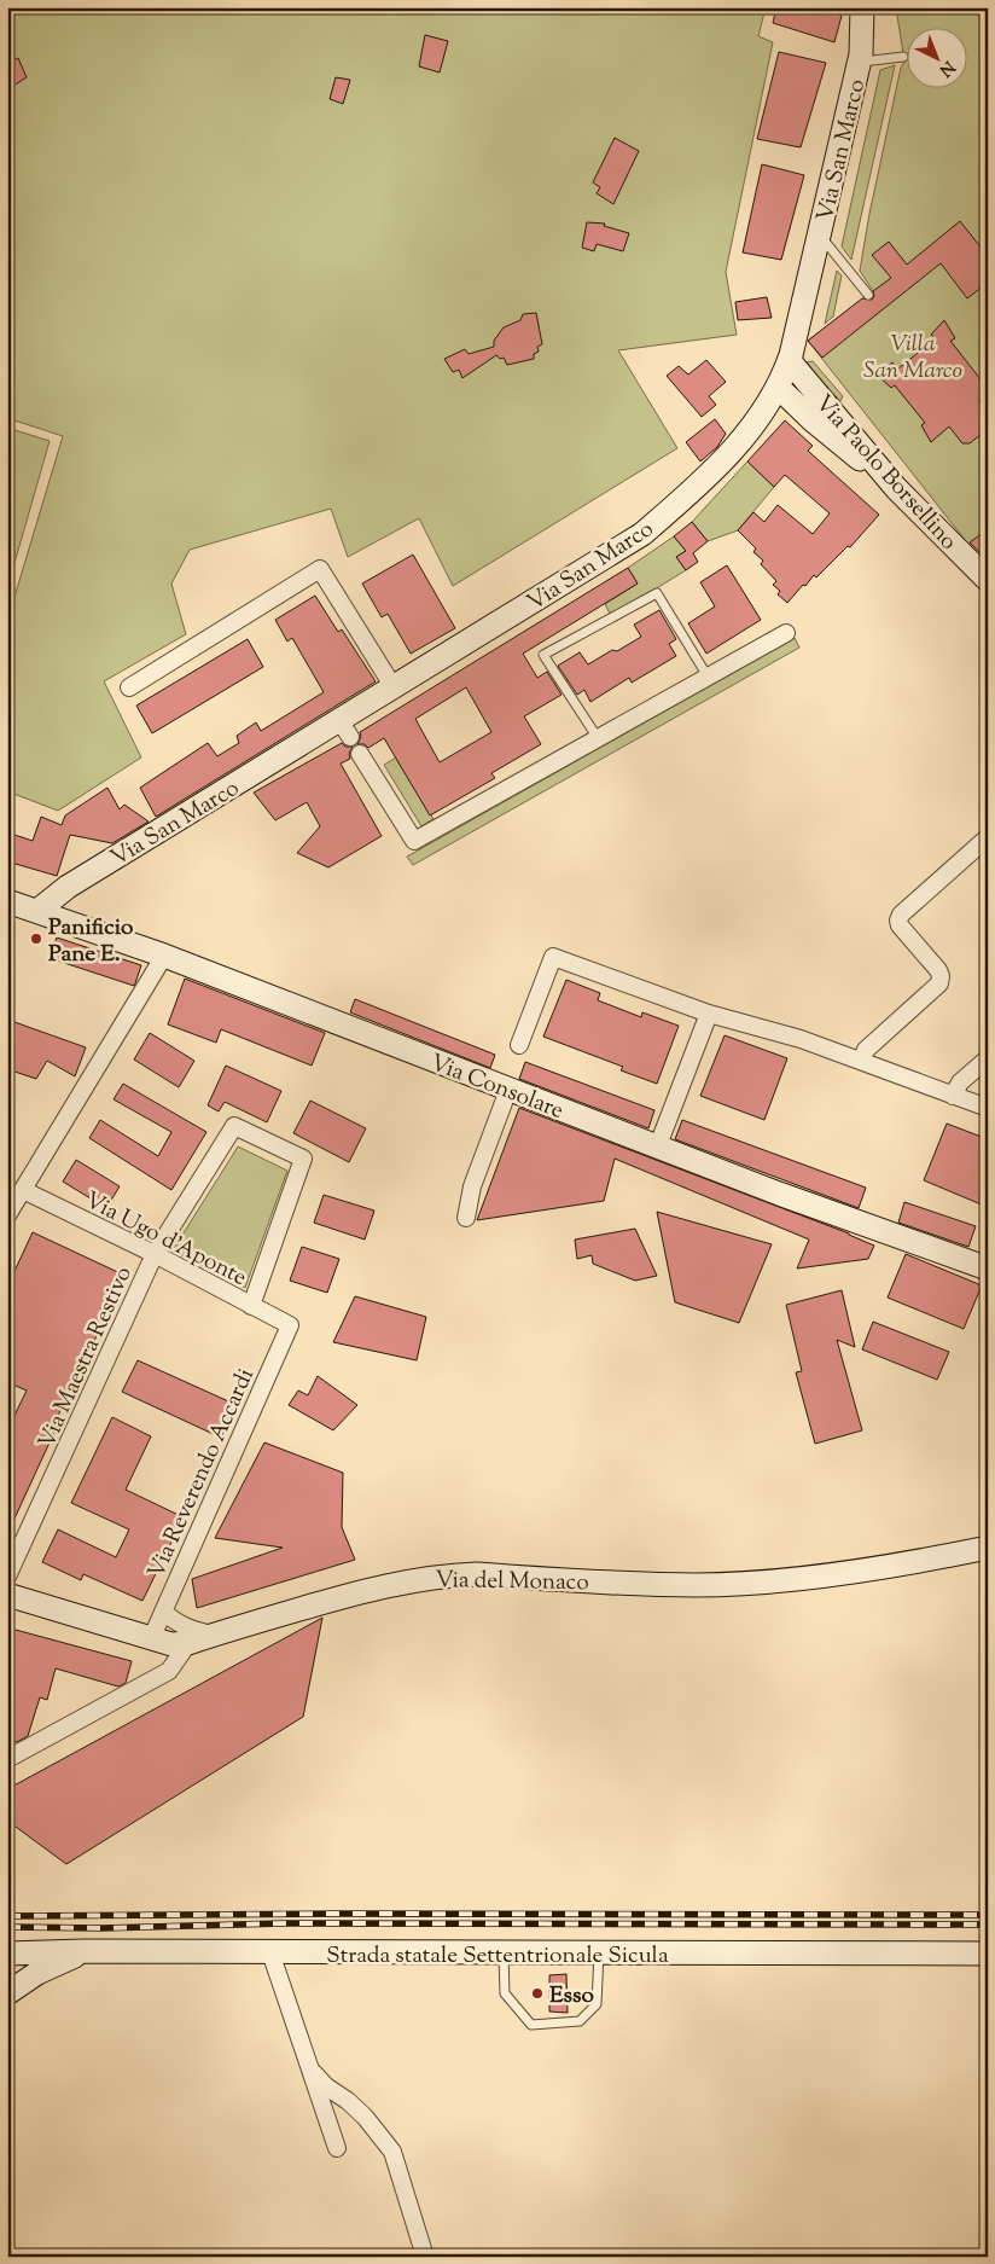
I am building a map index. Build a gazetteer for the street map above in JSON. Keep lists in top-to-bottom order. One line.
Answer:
{"streets":{"street":["Via San Marco","Via Paolo Borsellino","Via Consolare","Via Ugo d'Aponte","Via Maestra Restivo","Via Reverendo Accardi","Via del Monaco","Strada statale Settentrionale Sicula"]},"crossings":[["Via San Marco","Via Paolo Borsellino"],["Via San Marco","Via Consolare"],["Via Ugo d'Aponte","Via Maestra Restivo"],["Via Ugo d'Aponte","Via Reverendo Accardi"]],"parks":["Villa San Marco"],"places":["Panificio Pane E.","Esso"],"north":"bottom right"}
